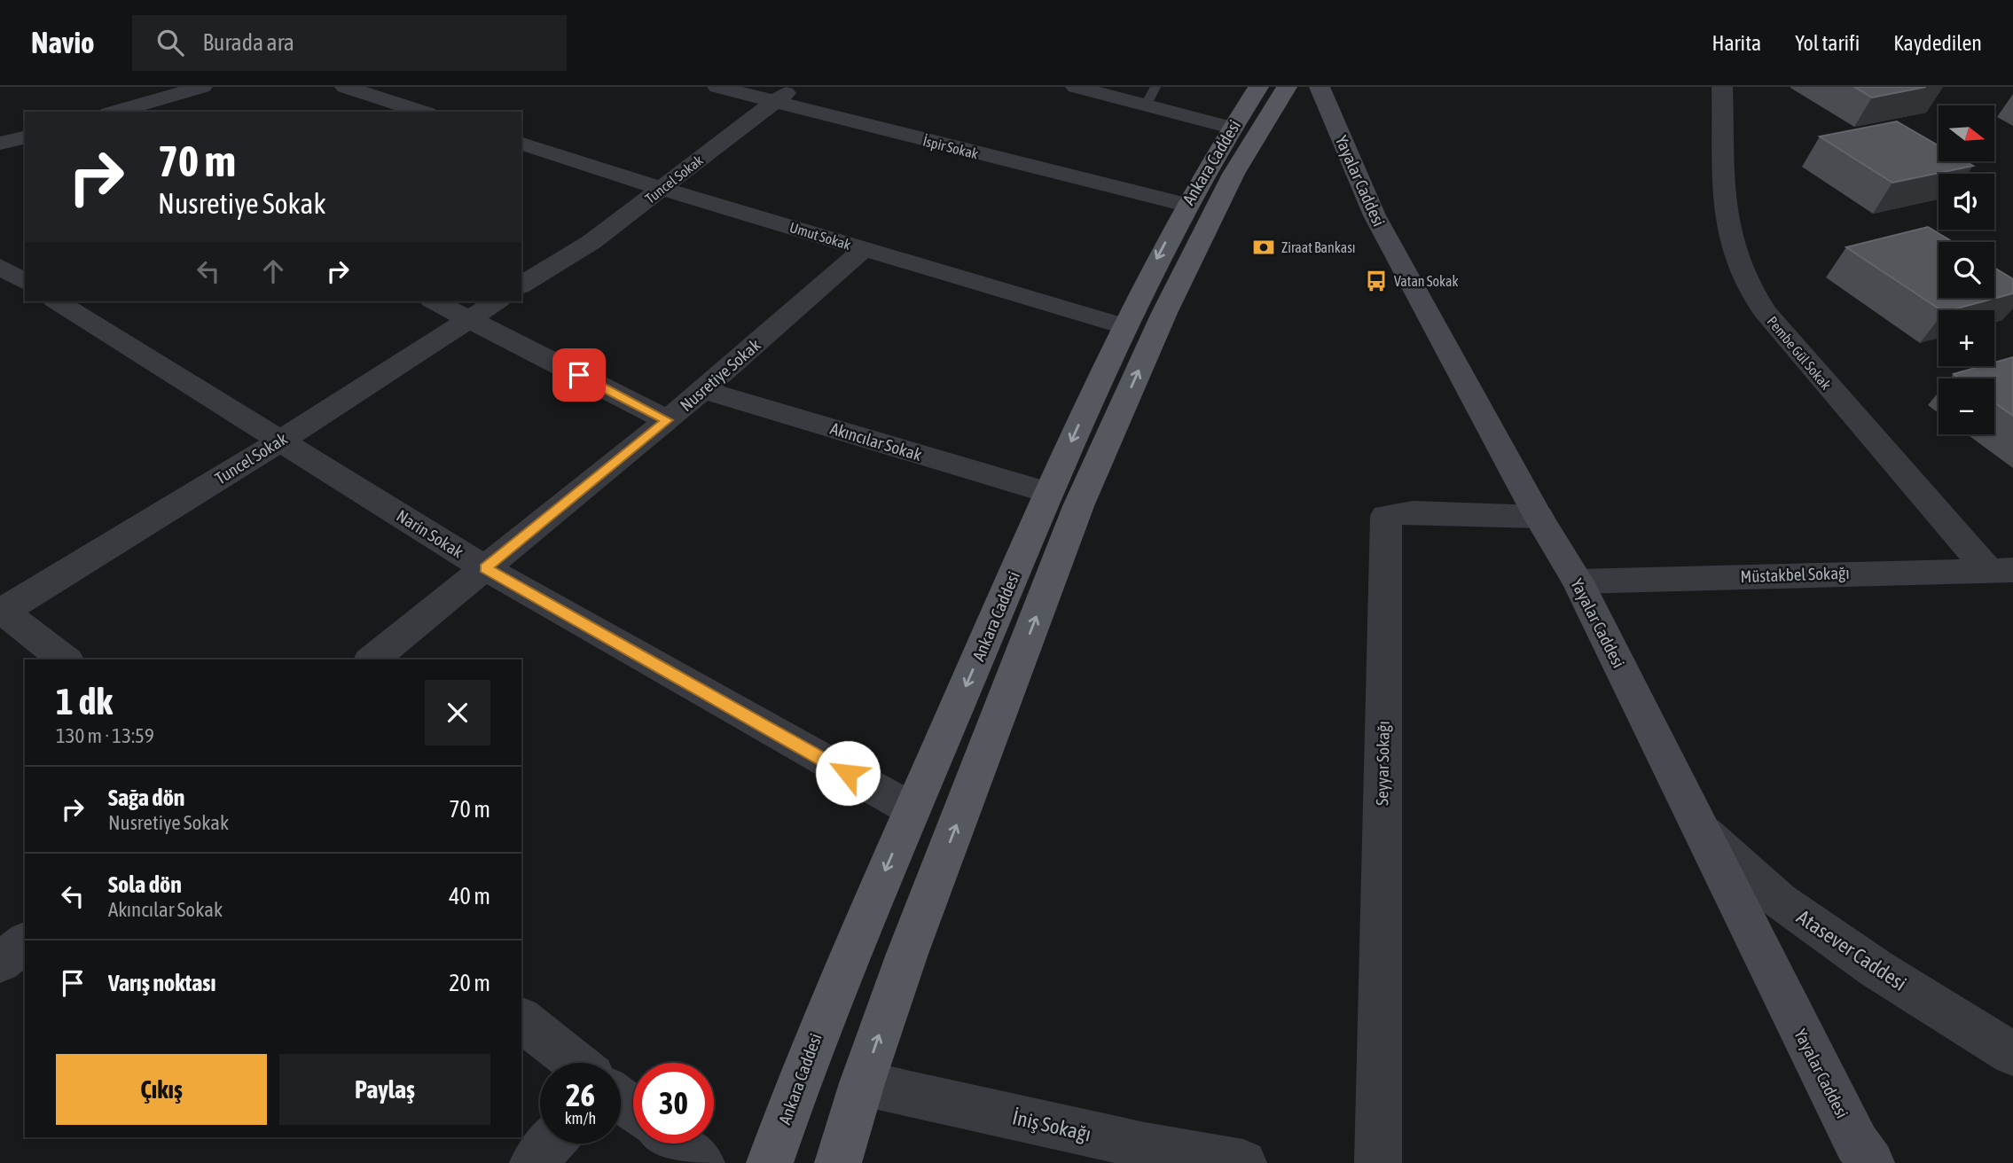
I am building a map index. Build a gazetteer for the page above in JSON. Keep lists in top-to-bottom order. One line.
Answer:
{"streets":{"main road":["Ankara Caddesi"],"street":["İspir Sokak","Tuncel Sokak","Yayalar Caddesi","Umut Sokak","Pembe Gül Sokak","Nusretiye Sokak","Akıncılar Sokak","Narin Sokak","Müstakbel Sokağı","Seyyar Sokağı","Atasever Caddesi","İniş Sokağı"]},"crossings":[["İspir Sokak","Ankara Caddesi"],["İspir Sokak","Tuncel Sokak"],["Ankara Caddesi","Umut Sokak"],["Ankara Caddesi","Akıncılar Sokak"],["Ankara Caddesi","Narin Sokak"],["Ankara Caddesi","İniş Sokağı"],["Tuncel Sokak","Umut Sokak"],["Tuncel Sokak","Narin Sokak"],["Yayalar Caddesi","Müstakbel Sokağı"],["Yayalar Caddesi","Seyyar Sokağı"],["Yayalar Caddesi","Atasever Caddesi"],["Umut Sokak","Nusretiye Sokak"],["Pembe Gül Sokak","Müstakbel Sokağı"],["Nusretiye Sokak","Akıncılar Sokak"],["Nusretiye Sokak","Narin Sokak"]],"places":{"bank":["Ziraat Bankası"],"bus stop":["Vatan Sokak"]},"north":"right","page":{"header":"Navio","search":"Burada ara","nav":["Harita","Yol tarifi","Kaydedilen"],"map_buttons":["+","−"],"turn":["70 m","Nusretiye Sokak"],"heading":["1 dk","130 m · 13:59"],"list":[{"name":"Sağa dön","note":"Nusretiye Sokak","value":"70 m"},{"name":"Sola dön","note":"Akıncılar Sokak","value":"40 m"},{"name":"Varış noktası","value":"20 m"}],"buttons":["Çıkış","Paylaş"],"speed":"26 km/h","limit":"30"}}
